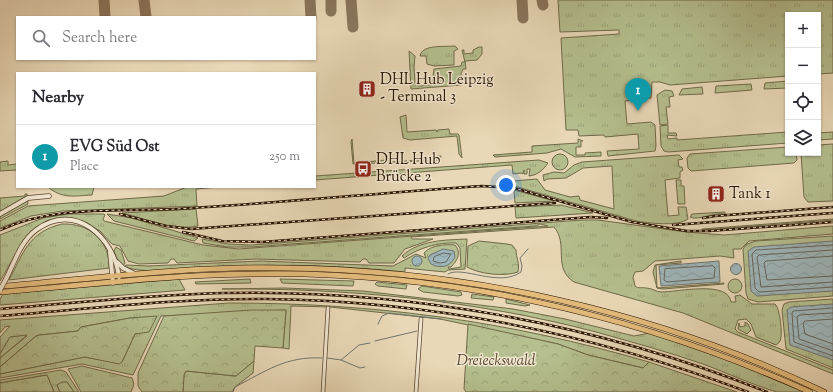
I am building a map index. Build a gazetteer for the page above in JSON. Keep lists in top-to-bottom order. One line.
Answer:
{"parks":["Dreieckswald"],"places":{"building":["DHL Hub Leipzig - Terminal 3","Tank 1"],"bus stop":["DHL Hub Brücke 2"]},"page":{"map_buttons":["+","−"],"search":"Search here","heading":"Nearby","pins":"1","list":[{"mark":"1","name":"EVG Süd Ost","note":"Place","value":"250 m"}]}}
